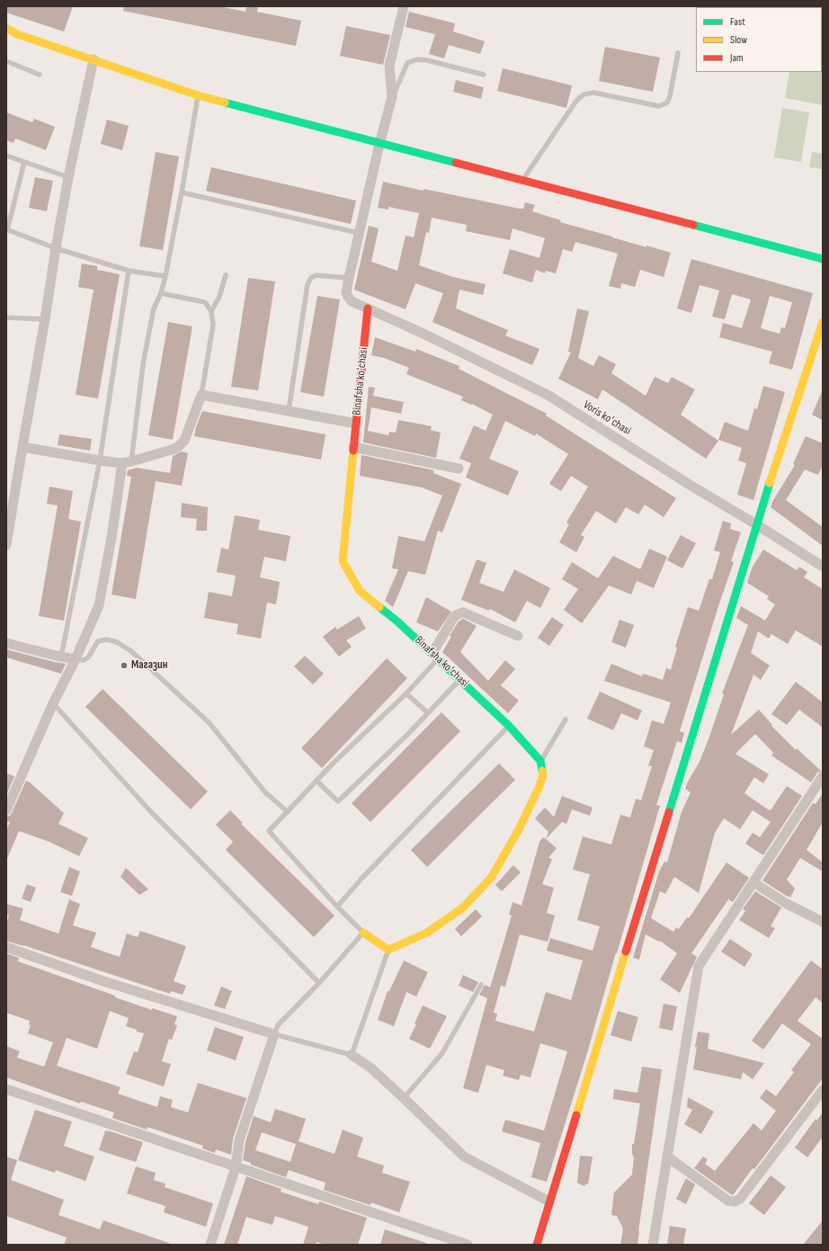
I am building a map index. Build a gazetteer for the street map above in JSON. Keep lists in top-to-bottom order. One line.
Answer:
{"streets":{"street":["Binafsha koʻchasi","Voris koʻchasi"]},"crossings":[["Binafsha koʻchasi","Voris koʻchasi"]],"places":["Магазин"],"legend":["Fast","Slow","Jam"]}
